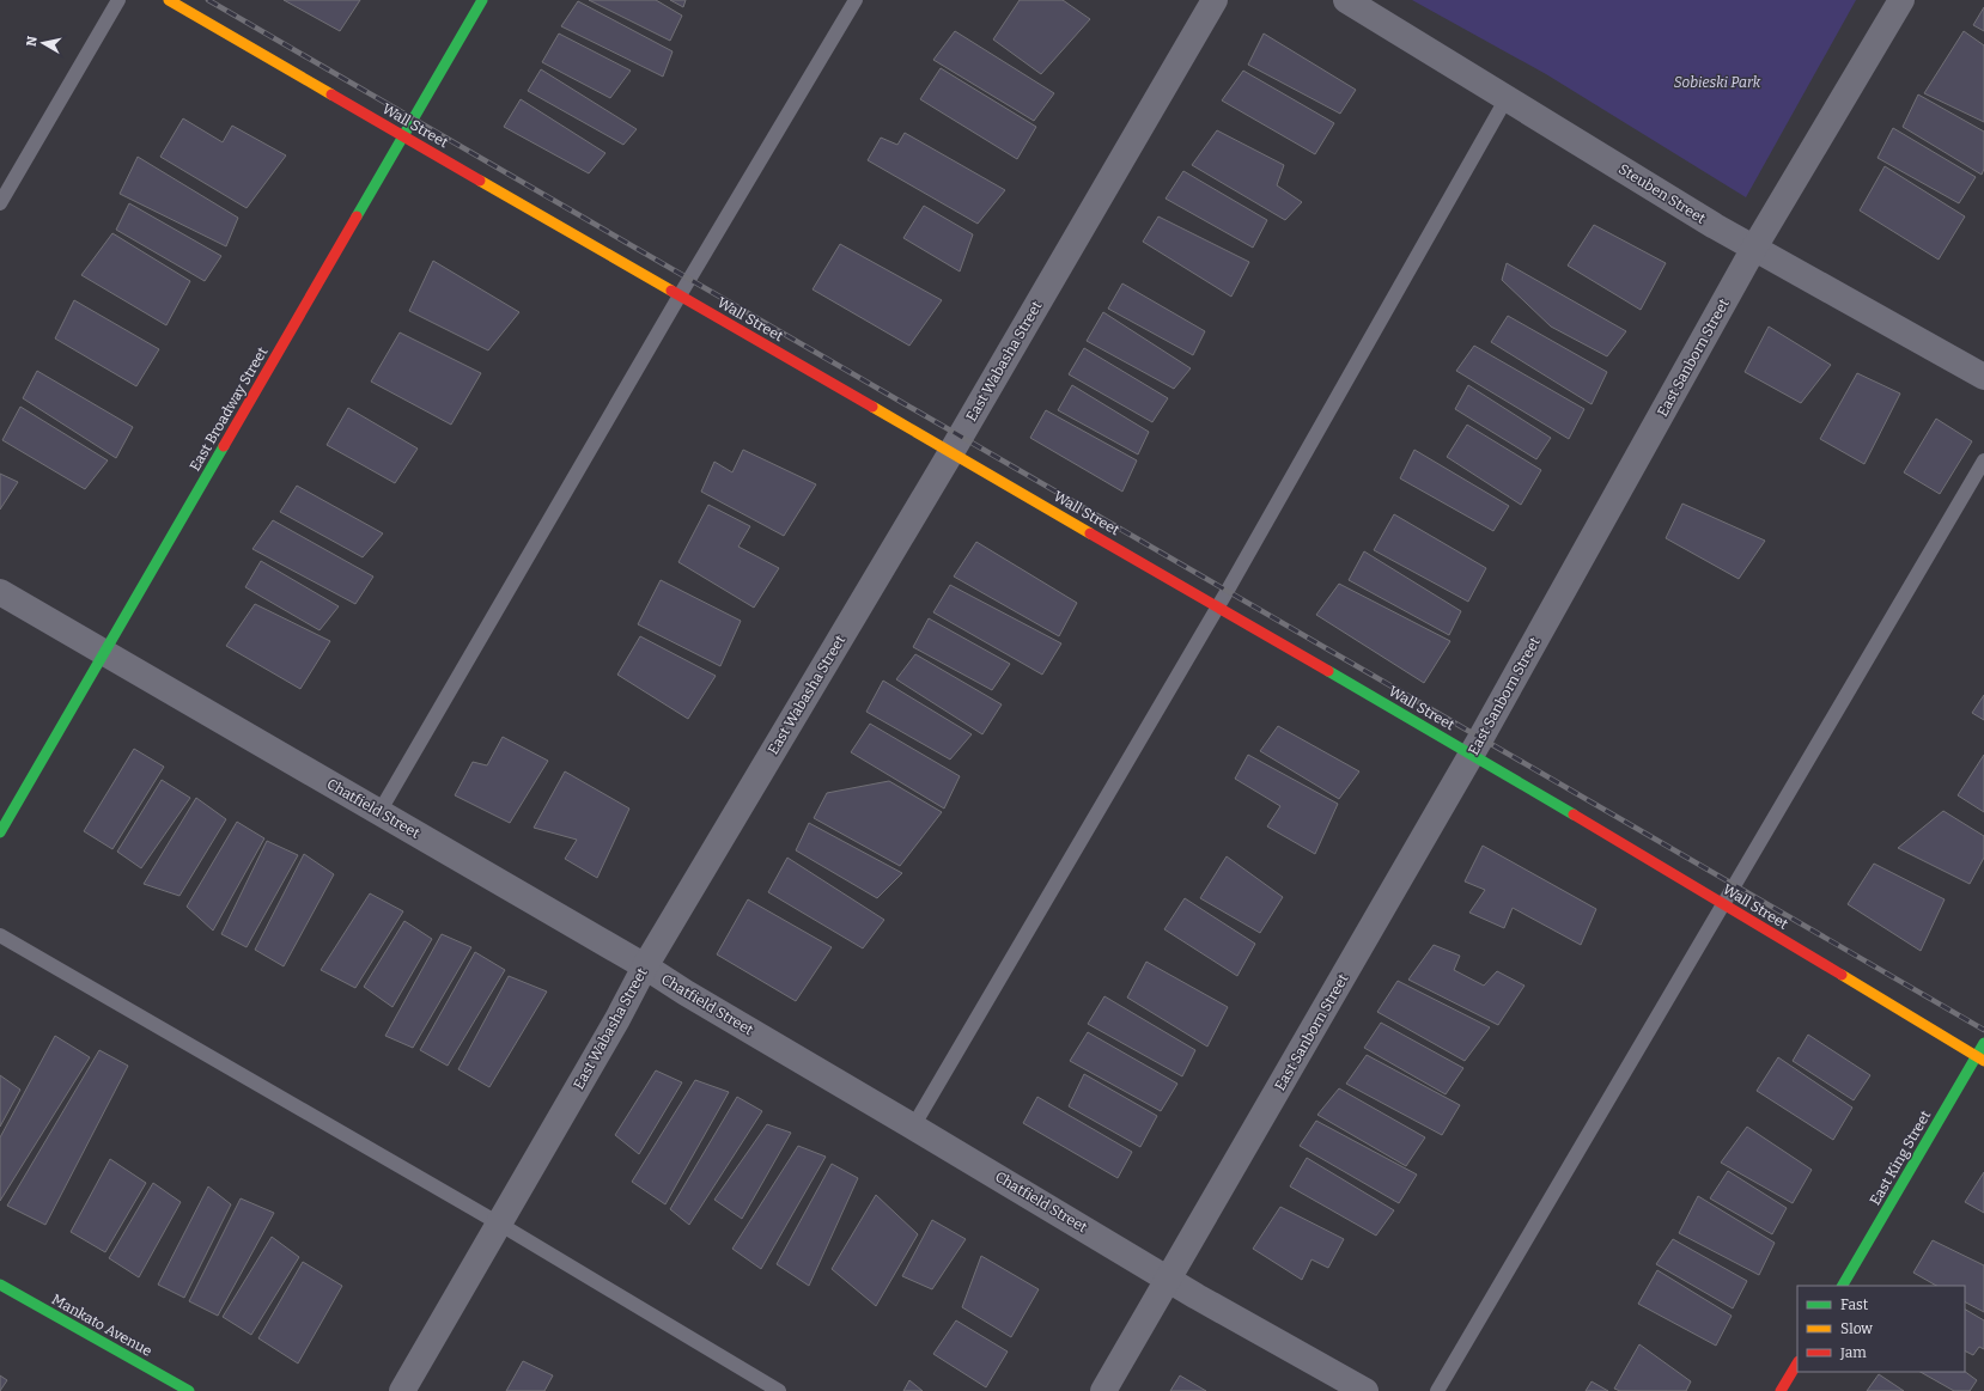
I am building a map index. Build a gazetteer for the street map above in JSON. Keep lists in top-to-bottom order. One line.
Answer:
{"streets":{"street":["Wall Street","Steuben Street","East Sanborn Street","East Wabasha Street","East Broadway Street","Chatfield Street","East King Street","Mankato Avenue"]},"crossings":[["Wall Street","East Sanborn Street"],["Wall Street","East Wabasha Street"],["Wall Street","East Broadway Street"],["Wall Street","East King Street"],["Steuben Street","East Sanborn Street"],["East Sanborn Street","Chatfield Street"],["East Wabasha Street","Chatfield Street"],["East Broadway Street","Chatfield Street"]],"parks":["Sobieski Park"],"legend":["Fast","Slow","Jam"],"north":"left"}
